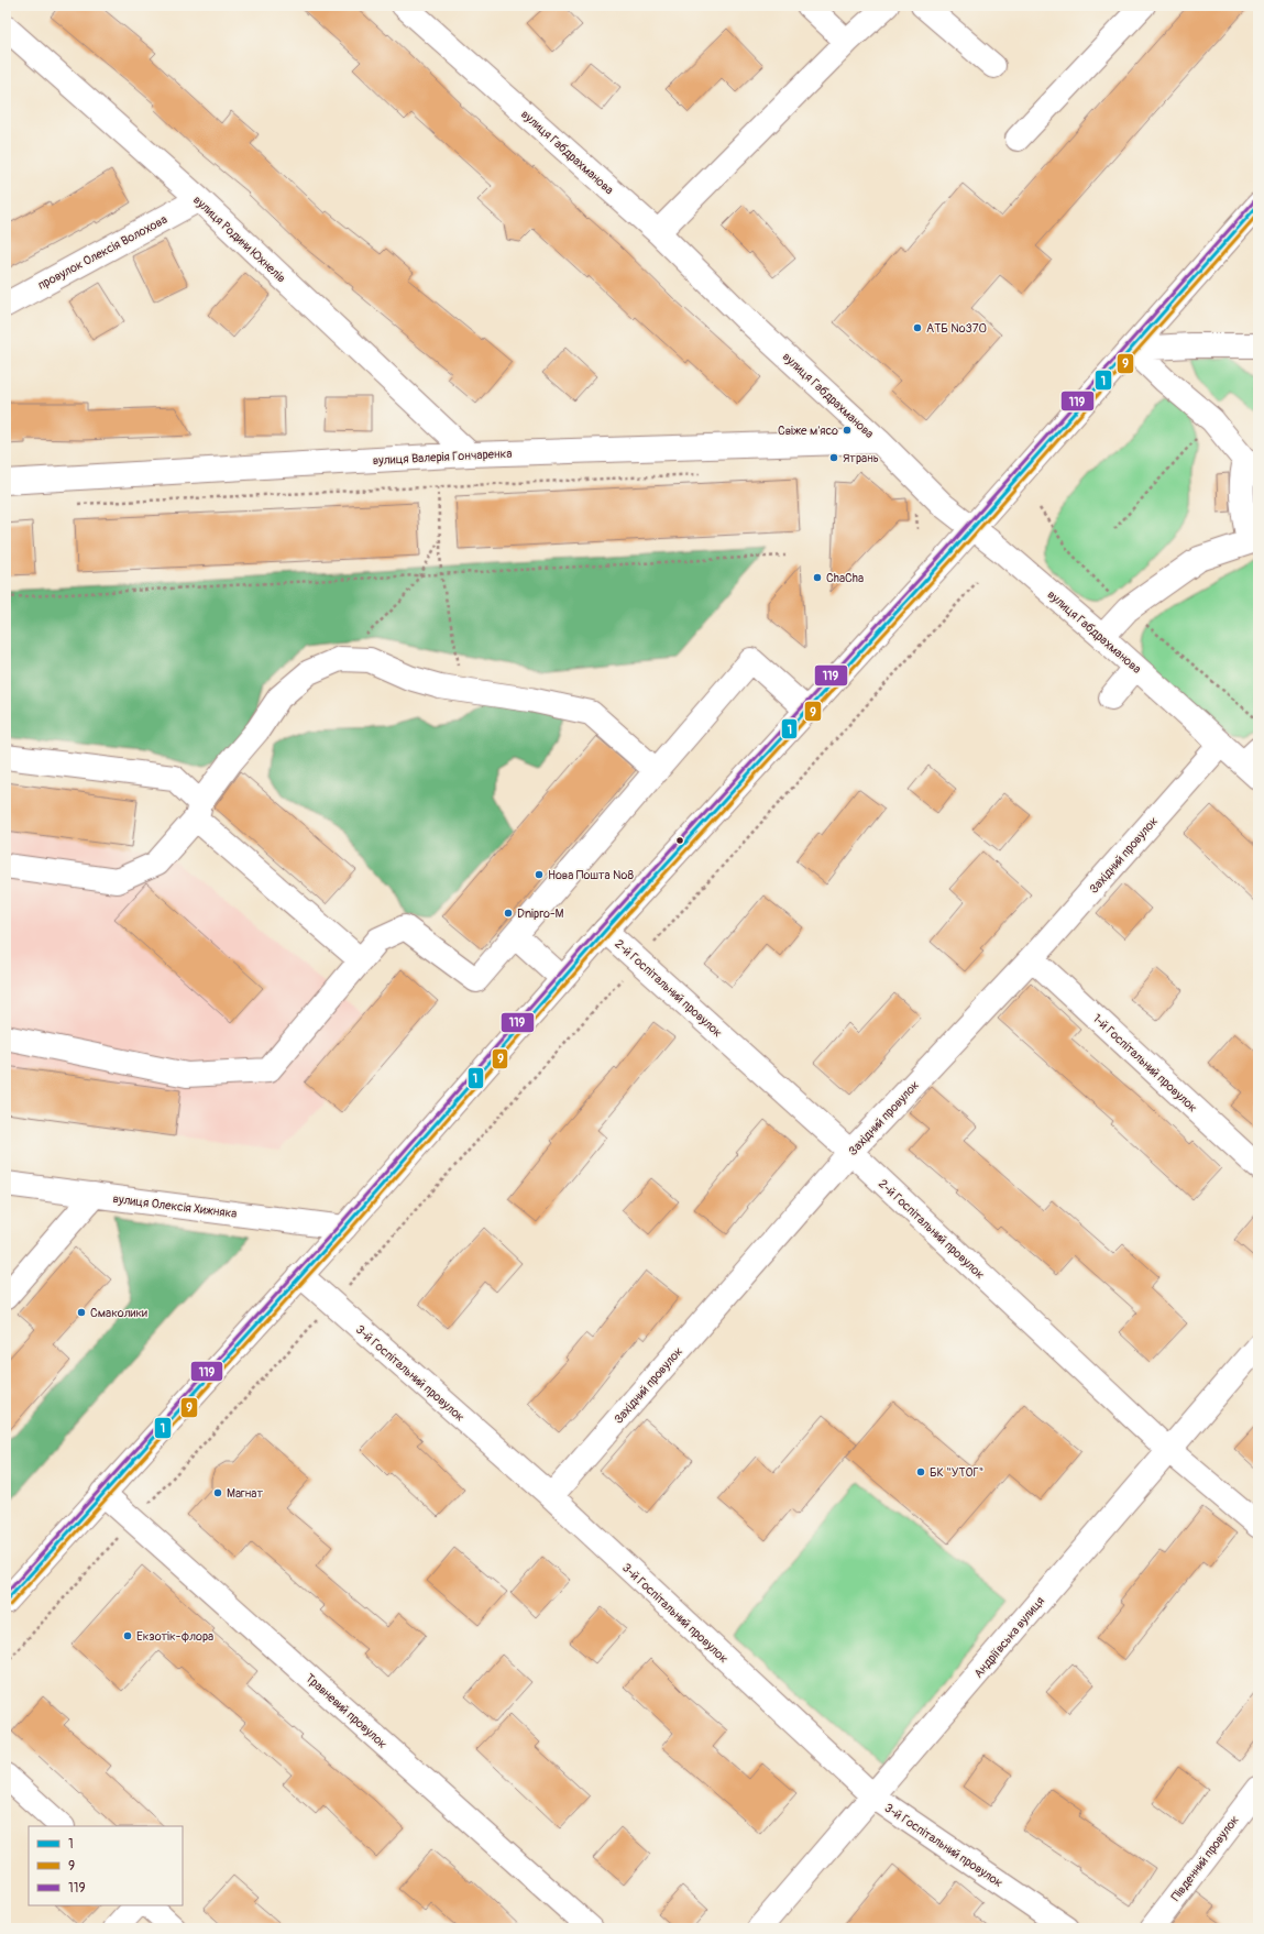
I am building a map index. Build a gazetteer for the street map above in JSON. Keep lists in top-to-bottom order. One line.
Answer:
{"streets":{"street":["вулиця Габдрахманова","вулиця Родини Юхнелів","провулок Олексія Волохова","вулиця Валерія Гончаренка","Західний провулок","2-й Госпітальний провулок","1-й Госпітальний провулок","вулиця Олексія Хижняка","3-й Госпітальний провулок","Андріївська вулиця","Травневий провулок","Південний провулок"]},"crossings":[["вулиця Габдрахманова","вулиця Валерія Гончаренка"],["вулиця Габдрахманова","Західний провулок"],["вулиця Родини Юхнелів","провулок Олексія Волохова"],["вулиця Родини Юхнелів","вулиця Валерія Гончаренка"],["Західний провулок","2-й Госпітальний провулок"],["Західний провулок","1-й Госпітальний провулок"],["Західний провулок","3-й Госпітальний провулок"],["2-й Госпітальний провулок","Андріївська вулиця"],["3-й Госпітальний провулок","Андріївська вулиця"]],"places":["АТБ №370","Свіже м'ясо","Ятрань","ChaCha","Нова Пошта №8","Dnipro-M","Смаколики","БК \"УТОГ\"","Магнат","Екзотік-флора"],"lines":["transit line 119","transit line 1","transit line 9"],"legend":["1","9","119"]}
